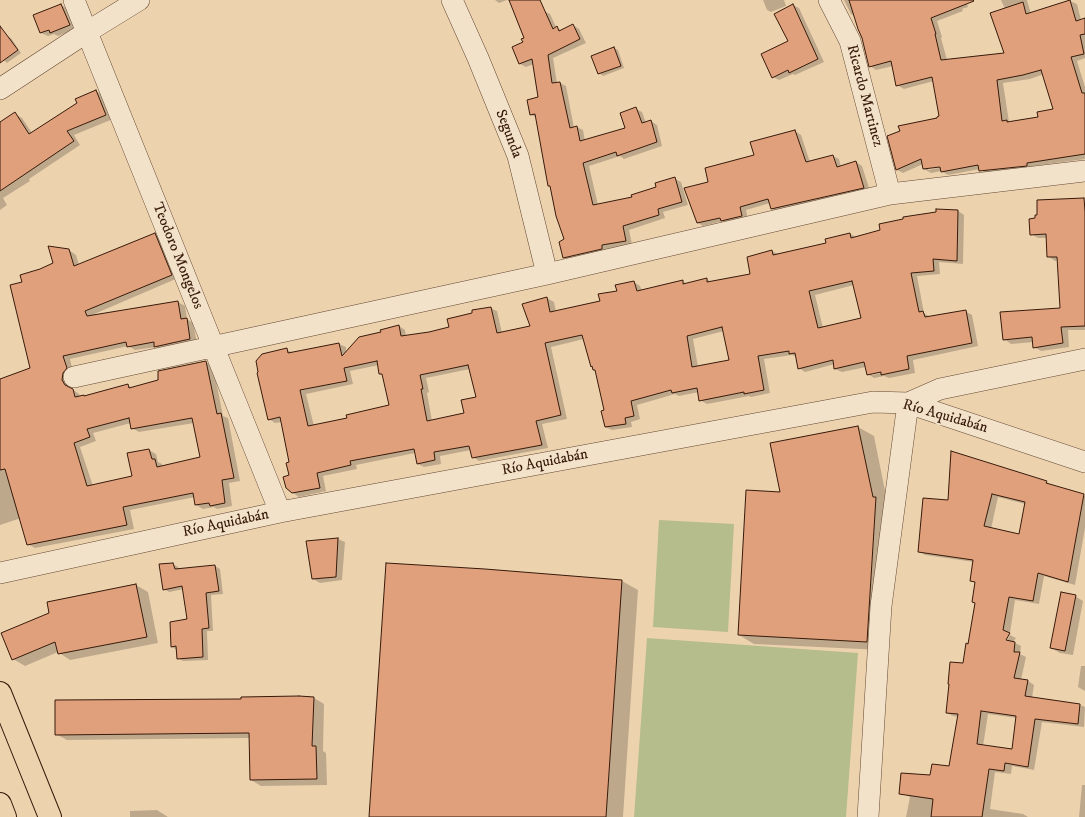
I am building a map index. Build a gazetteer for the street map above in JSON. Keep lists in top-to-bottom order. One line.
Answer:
{"streets":{"street":["Ricardo Martinez","Segunda","Teodoro Mongelos","Río Aquidabán"]},"crossings":[["Teodoro Mongelos","Río Aquidabán"]]}
